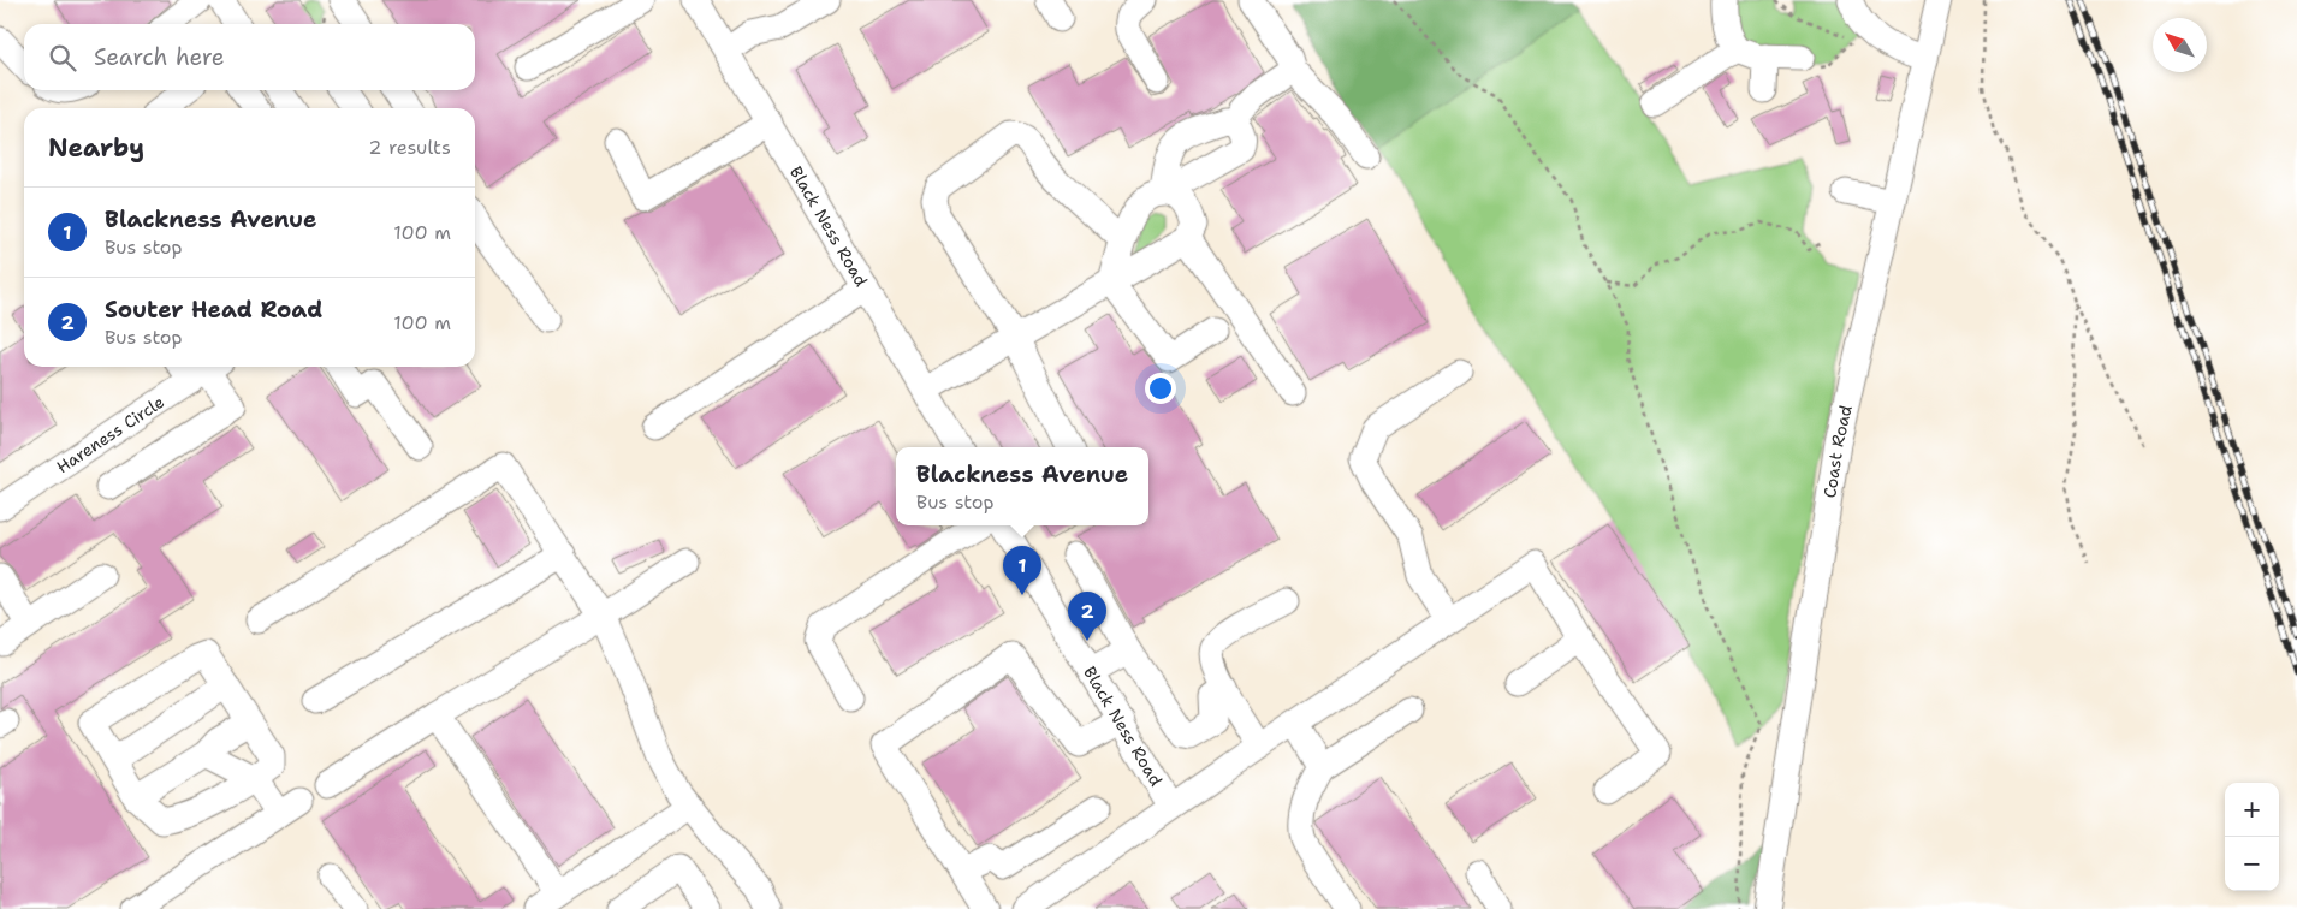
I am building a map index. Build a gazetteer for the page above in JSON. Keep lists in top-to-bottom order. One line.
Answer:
{"streets":{"street":["Black Ness Road","Hareness Circle","Coast Road"]},"north":"top left","page":{"search":"Search here","heading":["Nearby","2 results"],"list":[{"mark":"1","name":"Blackness Avenue","note":"Bus stop","value":"100 m"},{"mark":"2","name":"Souter Head Road","note":"Bus stop","value":"100 m"}],"popup":["Blackness Avenue","Bus stop"],"pins":["1","2"],"map_buttons":["+","−"]}}
